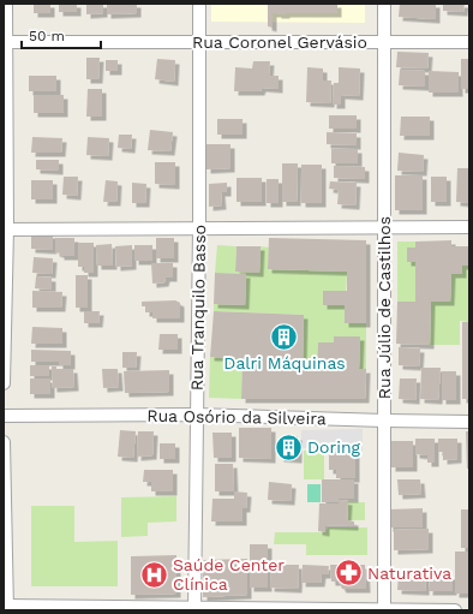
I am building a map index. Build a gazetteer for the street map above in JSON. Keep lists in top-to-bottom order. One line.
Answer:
{"streets":{"street":["Rua Coronel Gervásio","Rua Tranquilo Basso","Rua Júlio de Castilhos","Rua Osório da Silveira"]},"crossings":[["Rua Coronel Gervásio","Rua Tranquilo Basso"],["Rua Coronel Gervásio","Rua Júlio de Castilhos"],["Rua Tranquilo Basso","Rua Osório da Silveira"],["Rua Júlio de Castilhos","Rua Osório da Silveira"]],"places":{"building":["Dalri Máquinas","Doring"],"pharmacy":["Naturativa"],"hospital":["Saúde Center Clínica"]},"scale_bar":"50 m"}
